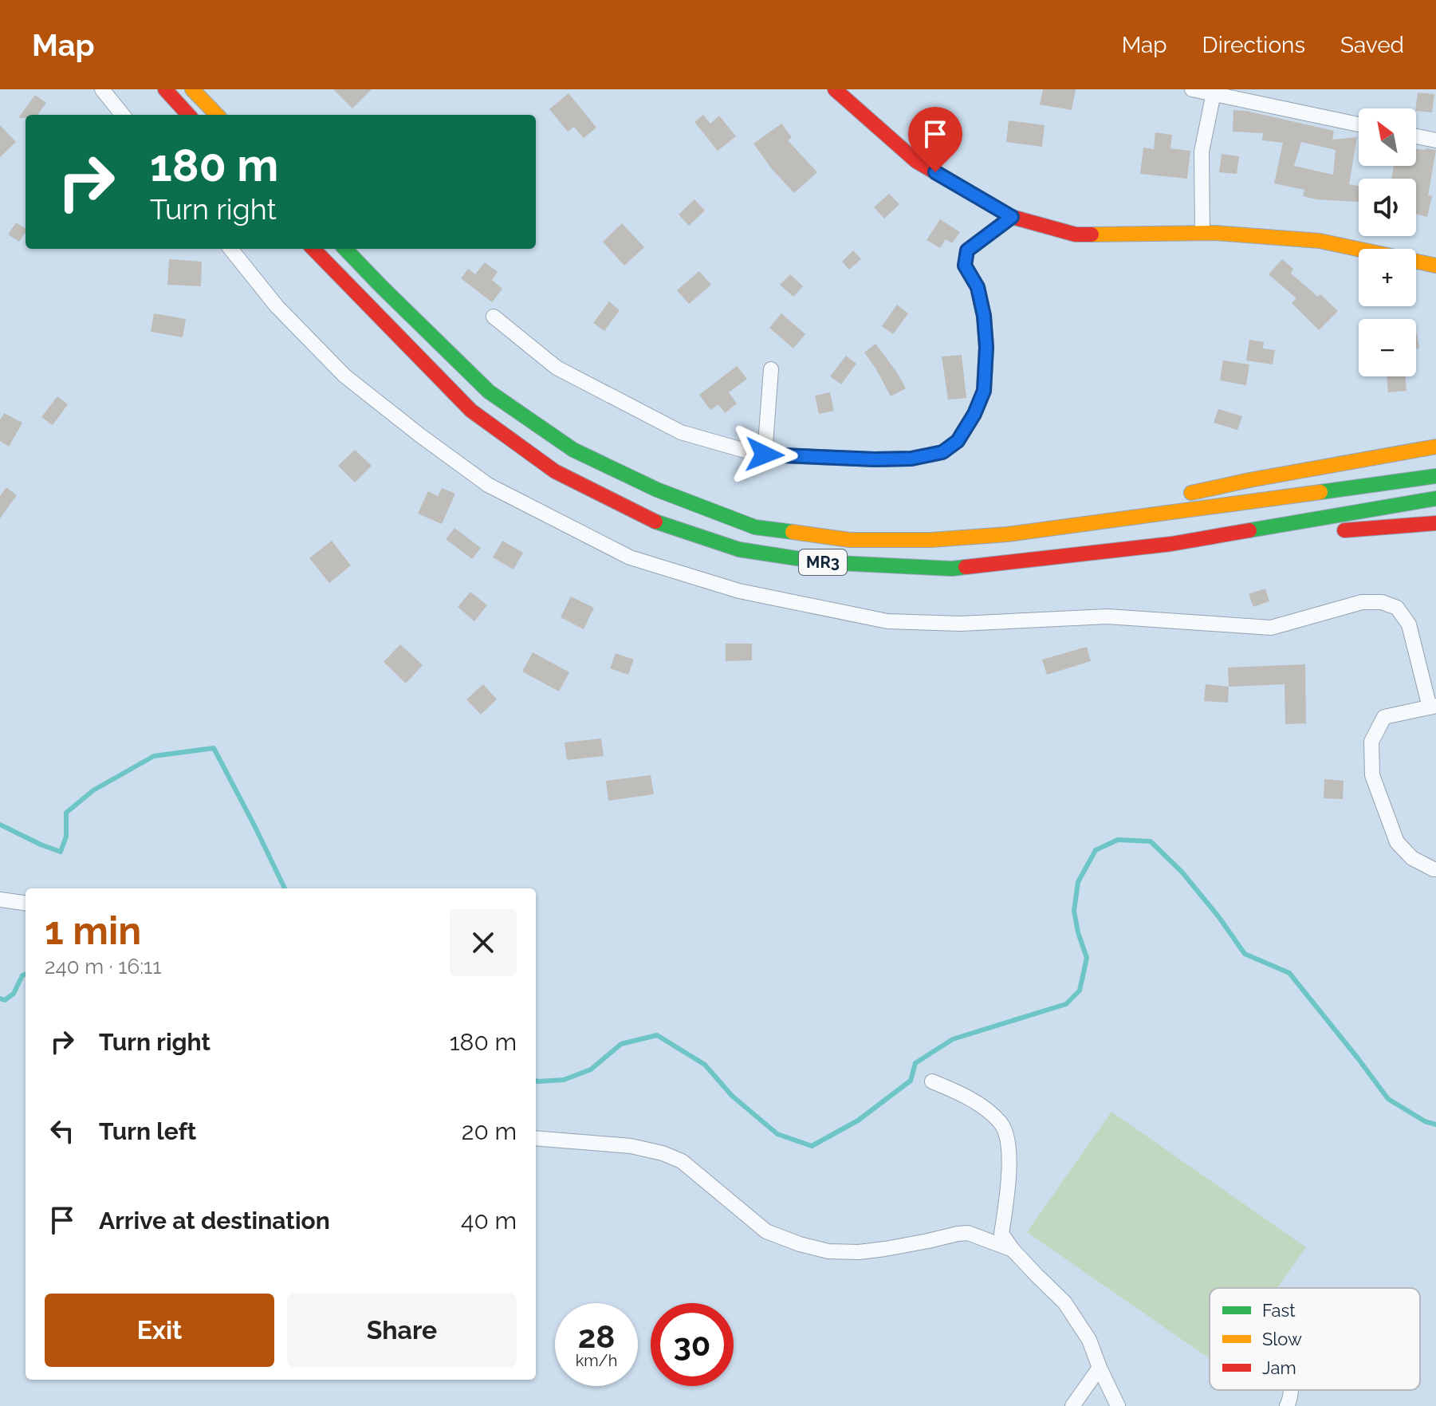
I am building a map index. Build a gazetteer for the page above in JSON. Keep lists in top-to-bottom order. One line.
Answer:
{"streets":{"main road":["MR3"]},"legend":["Fast","Slow","Jam"],"north":"top left","page":{"header":"Map","nav":["Map","Directions","Saved"],"map_buttons":["+","−"],"turn":["180 m","Turn right"],"heading":["1 min","240 m · 16:11"],"list":[{"name":"Turn right","value":"180 m"},{"name":"Turn left","value":"20 m"},{"name":"Arrive at destination","value":"40 m"}],"buttons":["Exit","Share"],"speed":"28 km/h","limit":"30"}}
